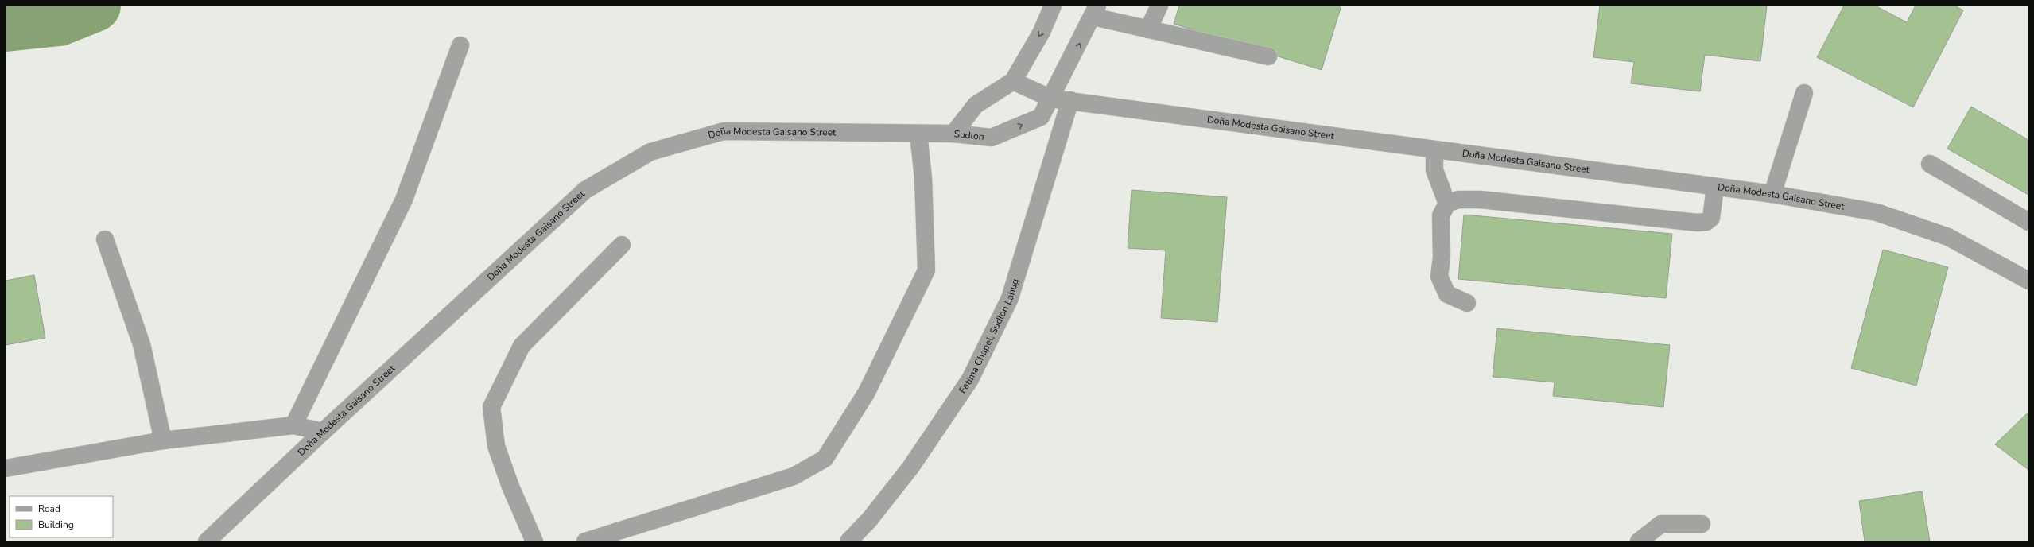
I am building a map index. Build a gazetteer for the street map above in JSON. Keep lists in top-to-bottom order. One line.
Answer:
{"streets":{"street":["Doña Modesta Gaisano Street","Sudlon","Fatima Chapel, Sudlon Lahug"]},"crossings":[["Doña Modesta Gaisano Street","Sudlon"],["Doña Modesta Gaisano Street","Fatima Chapel, Sudlon Lahug"]],"legend":["Road","Building"]}
